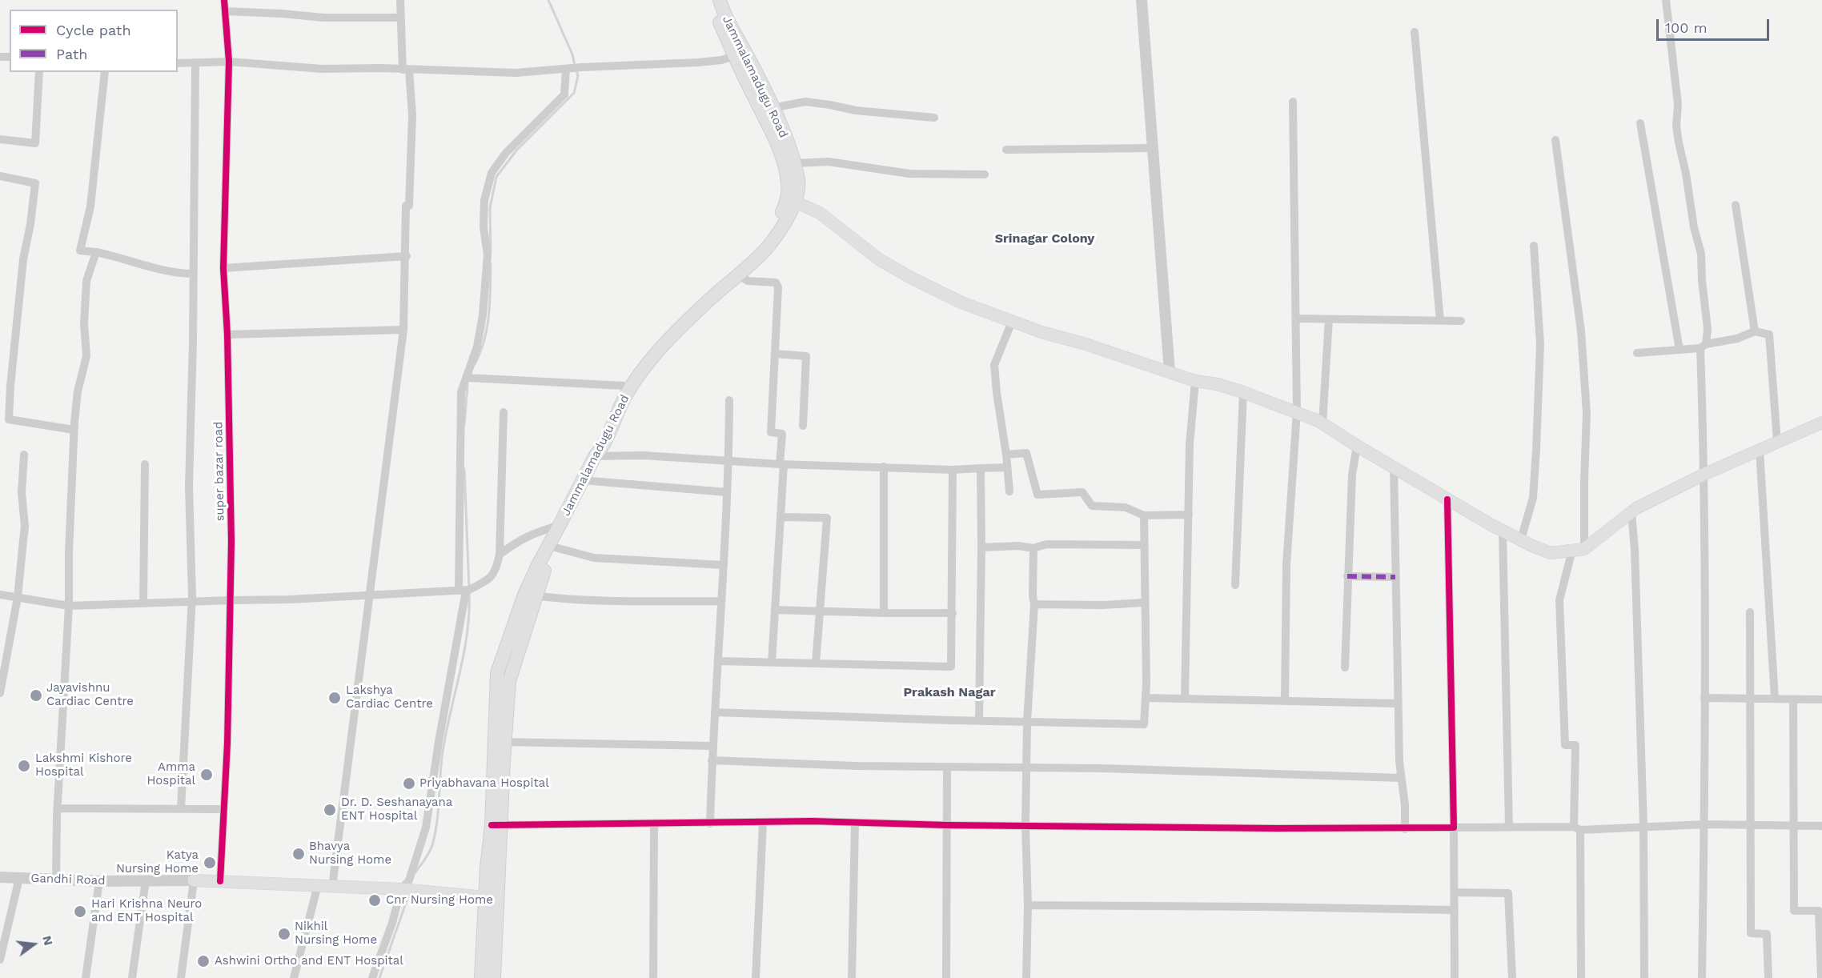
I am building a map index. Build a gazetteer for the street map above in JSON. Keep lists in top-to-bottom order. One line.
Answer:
{"streets":{"main road":["Jammalamadugu Road"],"street":["super bazar road","Gandhi Road"]},"districts":["Srinagar Colony","Prakash Nagar"],"places":["Jayavishnu Cardiac Centre","Lakshya Cardiac Centre","Lakshmi Kishore Hospital","Amma Hospital","Priyabhavana Hospital","Dr. D. Seshanayana ENT Hospital","Bhavya Nursing Home","Katya Nursing Home","Cnr Nursing Home","Hari Krishna Neuro and ENT Hospital","Nikhil Nursing Home","Ashwini Ortho and ENT Hospital"],"legend":["Cycle path","Path"],"scale_bar":"100 m","north":"right"}
